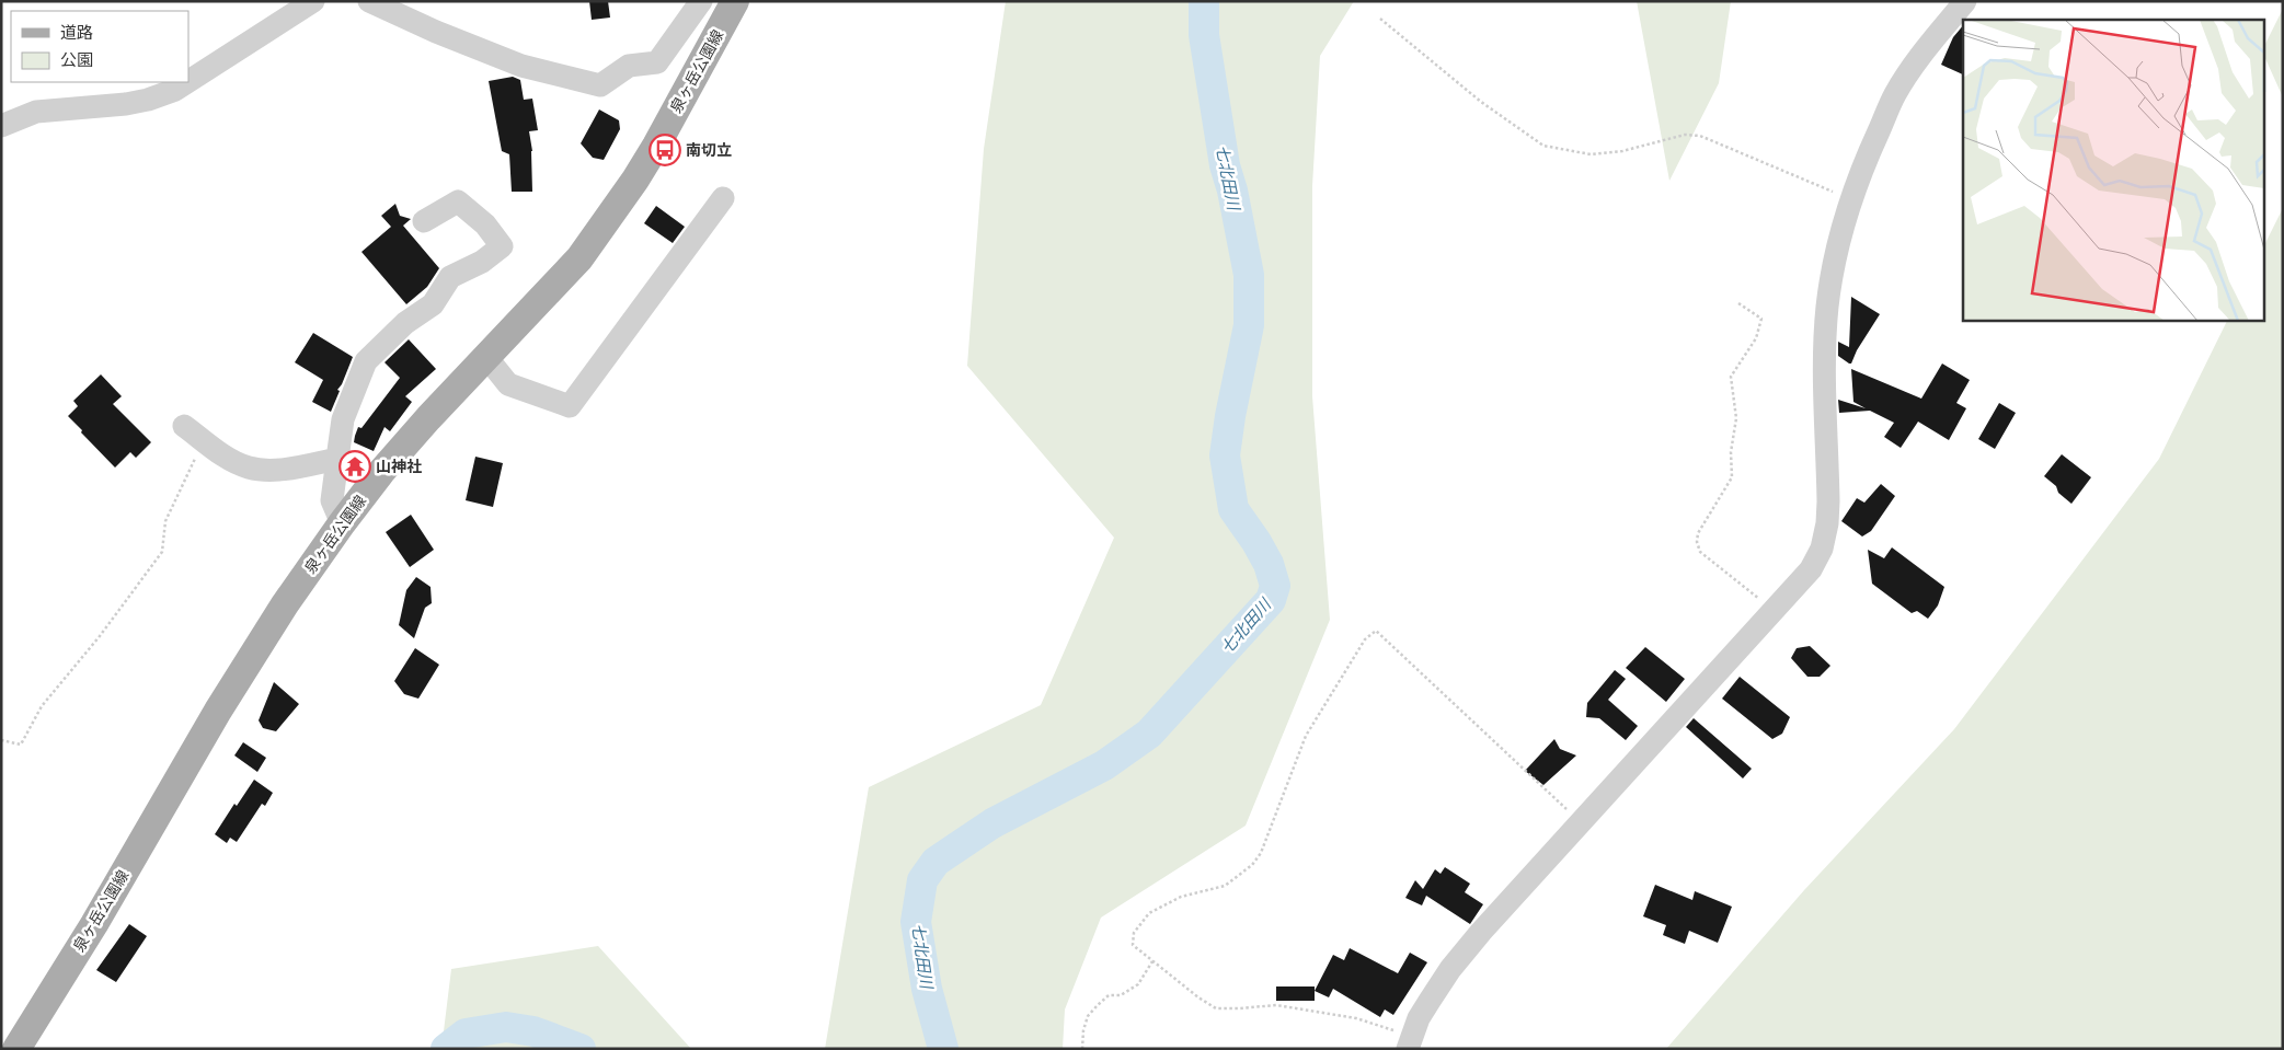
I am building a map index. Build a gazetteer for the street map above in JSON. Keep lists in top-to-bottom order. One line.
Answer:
{"streets":{"main road":["泉ヶ岳公園線"]},"water":["七北田川"],"places":{"bus stop":["南切立"],"temple":["山神社"]},"legend":["道路","公園"]}
